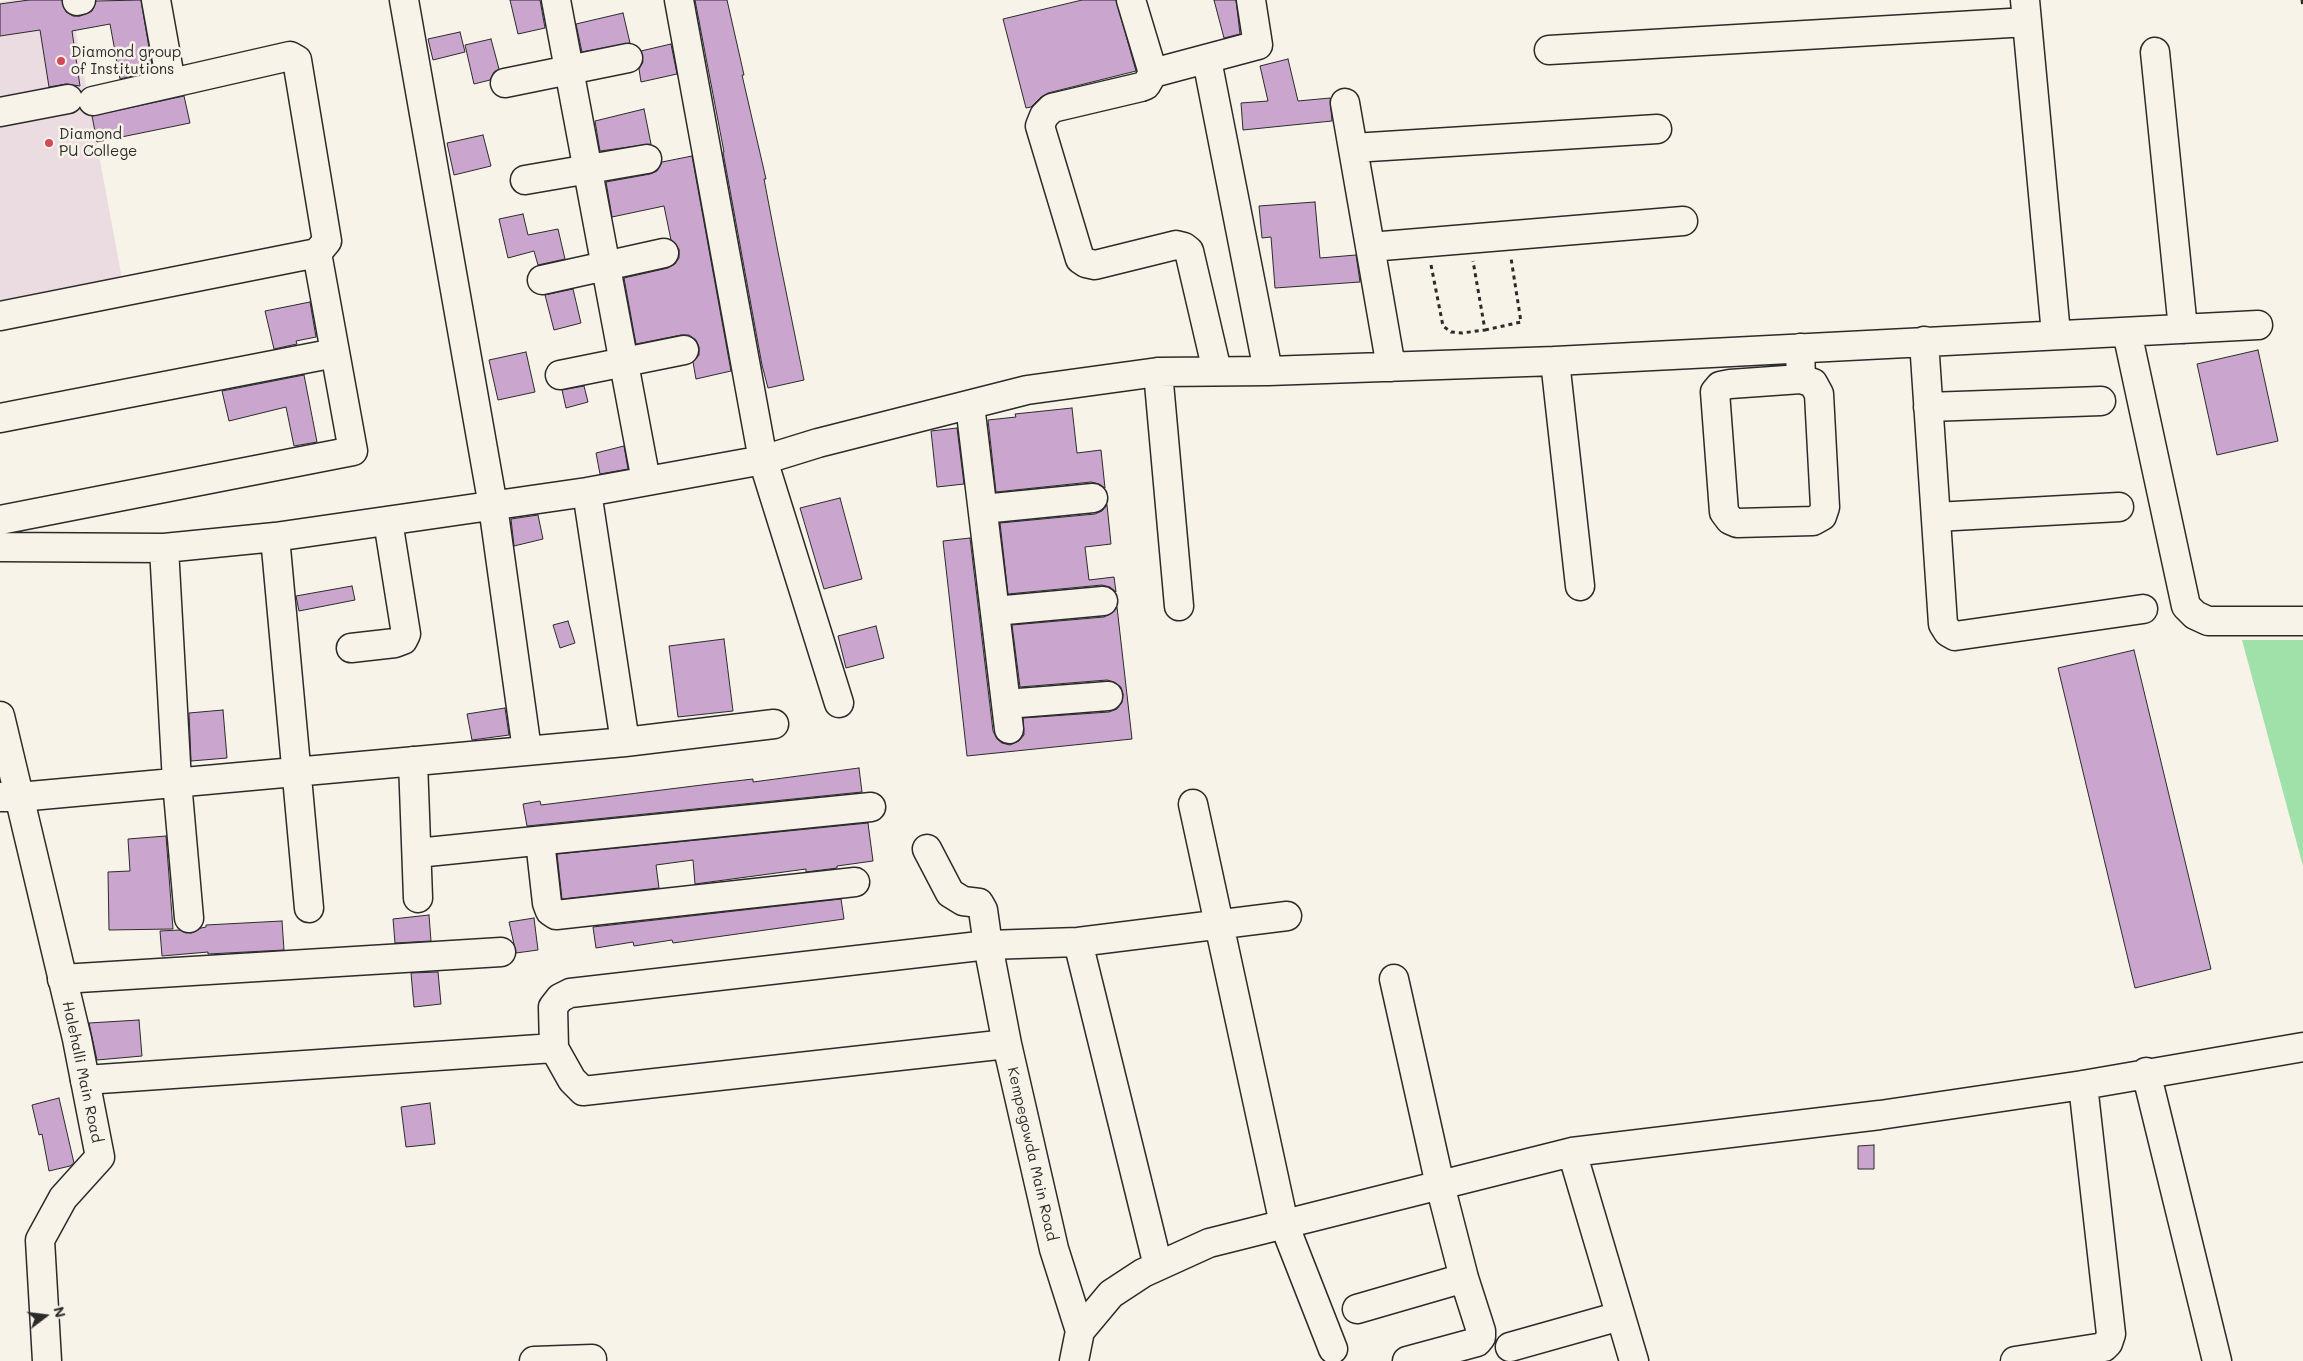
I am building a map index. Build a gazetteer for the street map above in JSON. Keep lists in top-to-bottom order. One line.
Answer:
{"streets":{"street":["Halehalli Main Road","Kempegowda Main Road"]},"places":["Diamond group of Institutions","Diamond PU College"],"north":"right"}
